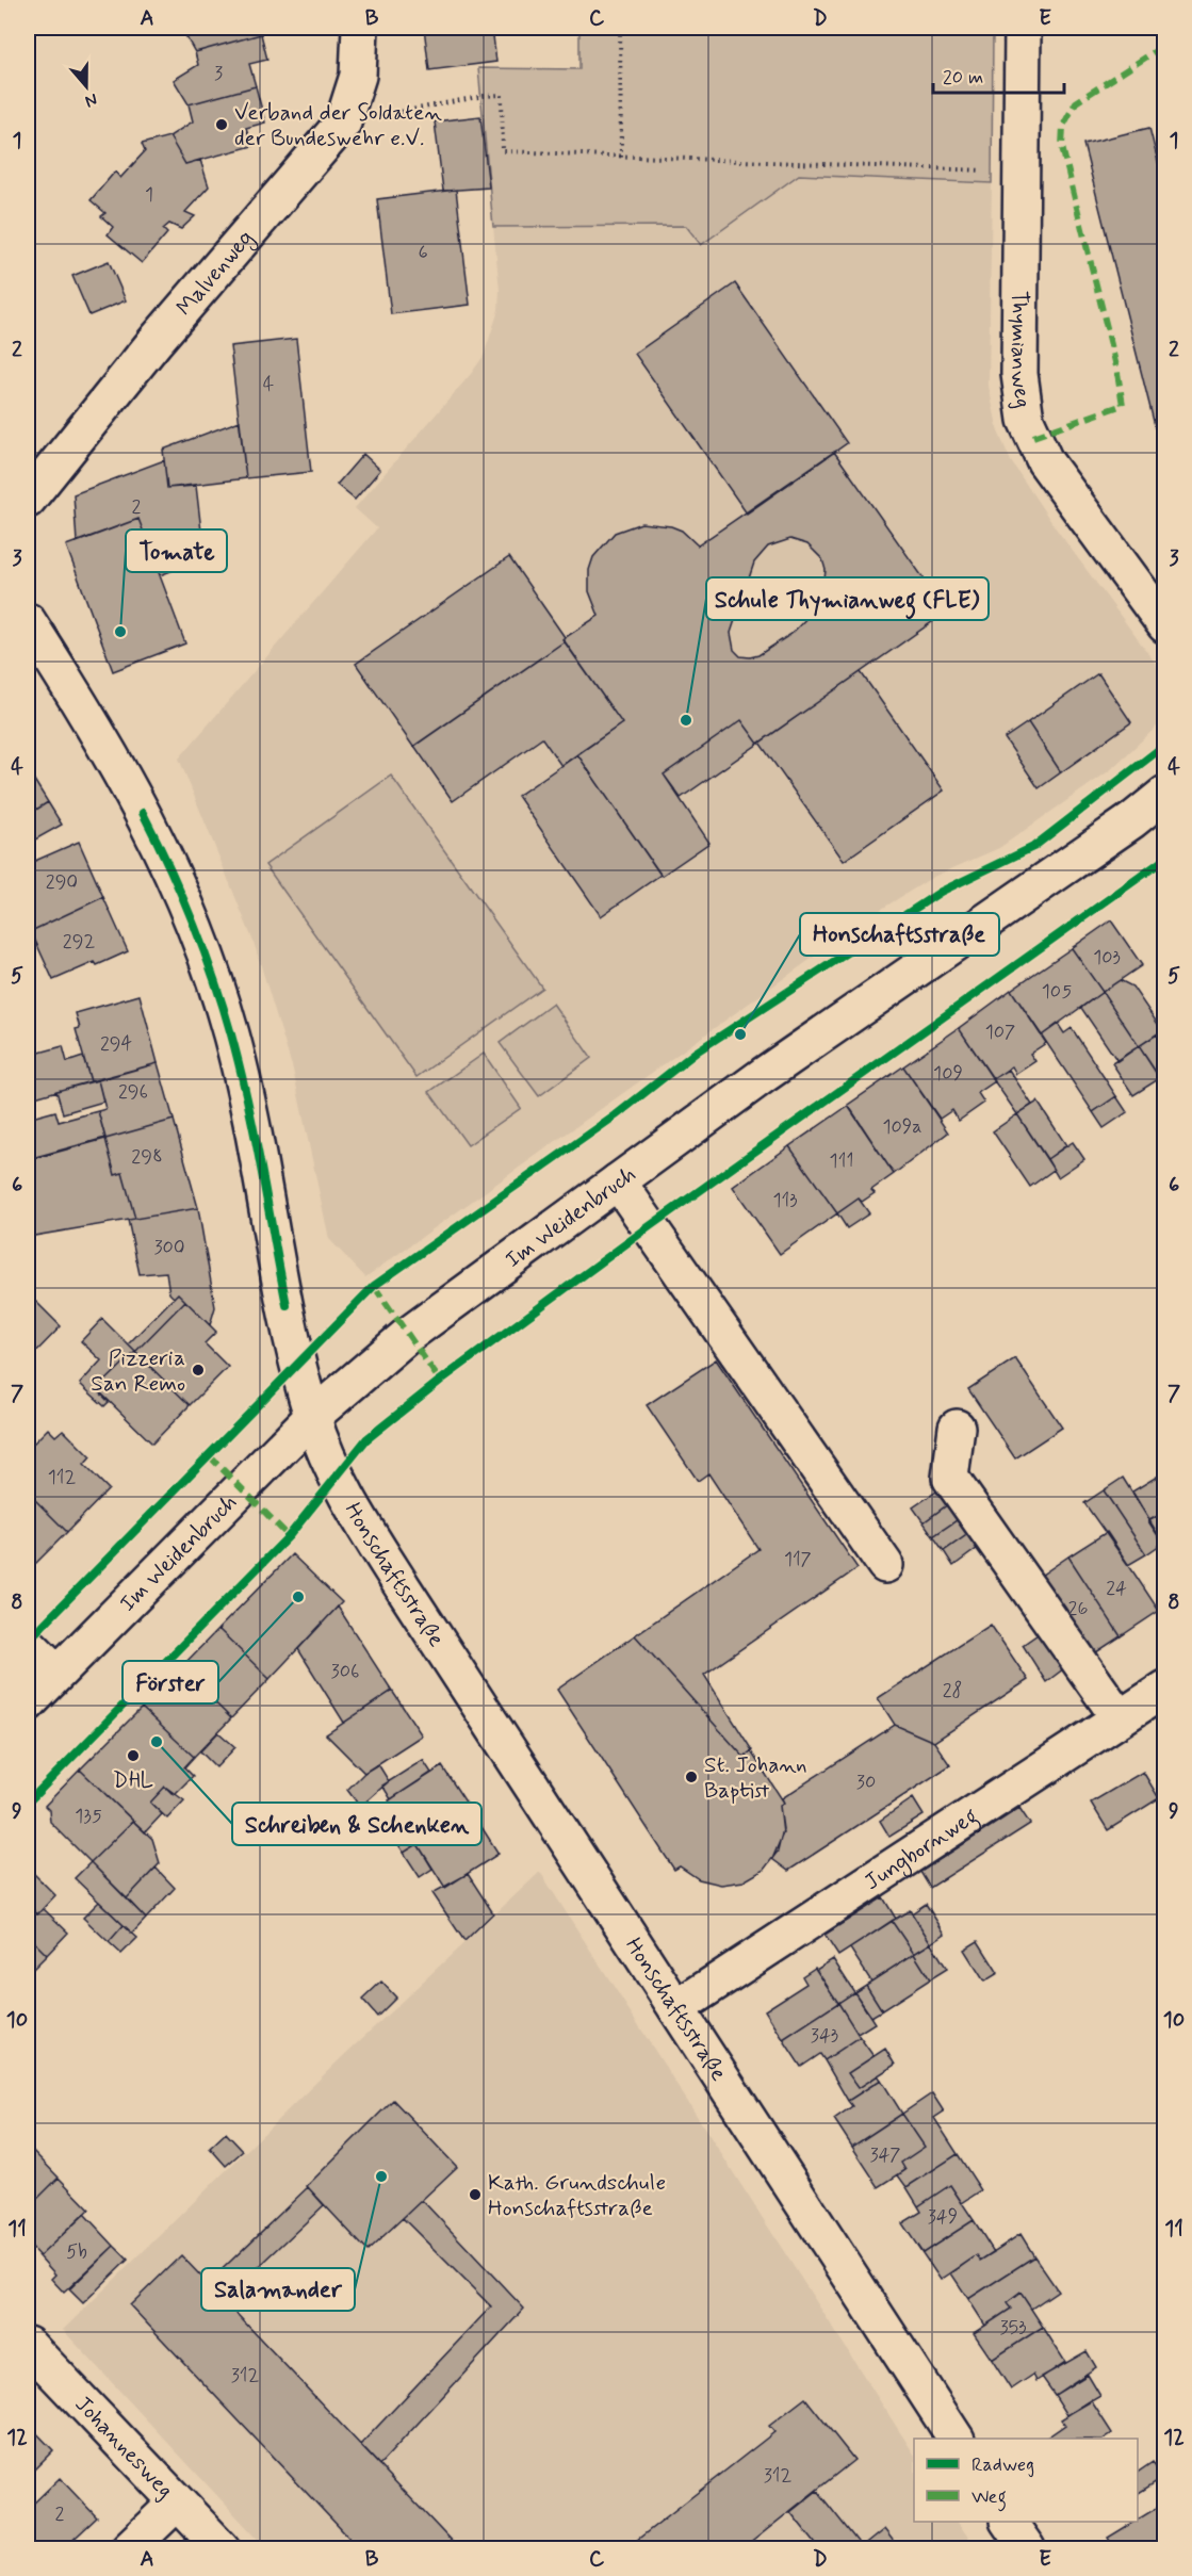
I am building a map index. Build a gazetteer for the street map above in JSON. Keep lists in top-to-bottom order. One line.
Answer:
{"streets":{"street":["Malvenweg","Thymianweg","Im Weidenbruch","Honschaftsstraße","Jungbornweg","Johannesweg"]},"crossings":[["Im Weidenbruch","Honschaftsstraße"],["Honschaftsstraße","Jungbornweg"]],"places":["Verband der Soldaten der Bundeswehr e.V.","Tomate","Schule Thymianweg (FLE)","Honschaftsstraße","Pizzeria San Remo","Förster","Schreiben & Schenken","DHL","St. Johann Baptist","Salamander","Kath. Grundschule Honschaftsstraße"],"house_numbers":["3","1","6","4","2","290","292","103","105","107","294","109","296","109a","298","111","113","300","112","117","24","26","306","28","30","135","343","347","349","5b","353","312","312","2"],"legend":["Radweg","Weg"],"scale_bar":"20 m","north":"bottom","grid":{"columns":["A","B","C","D","E"],"rows":["1","2","3","4","5","6","7","8","9","10","11","12"]}}
